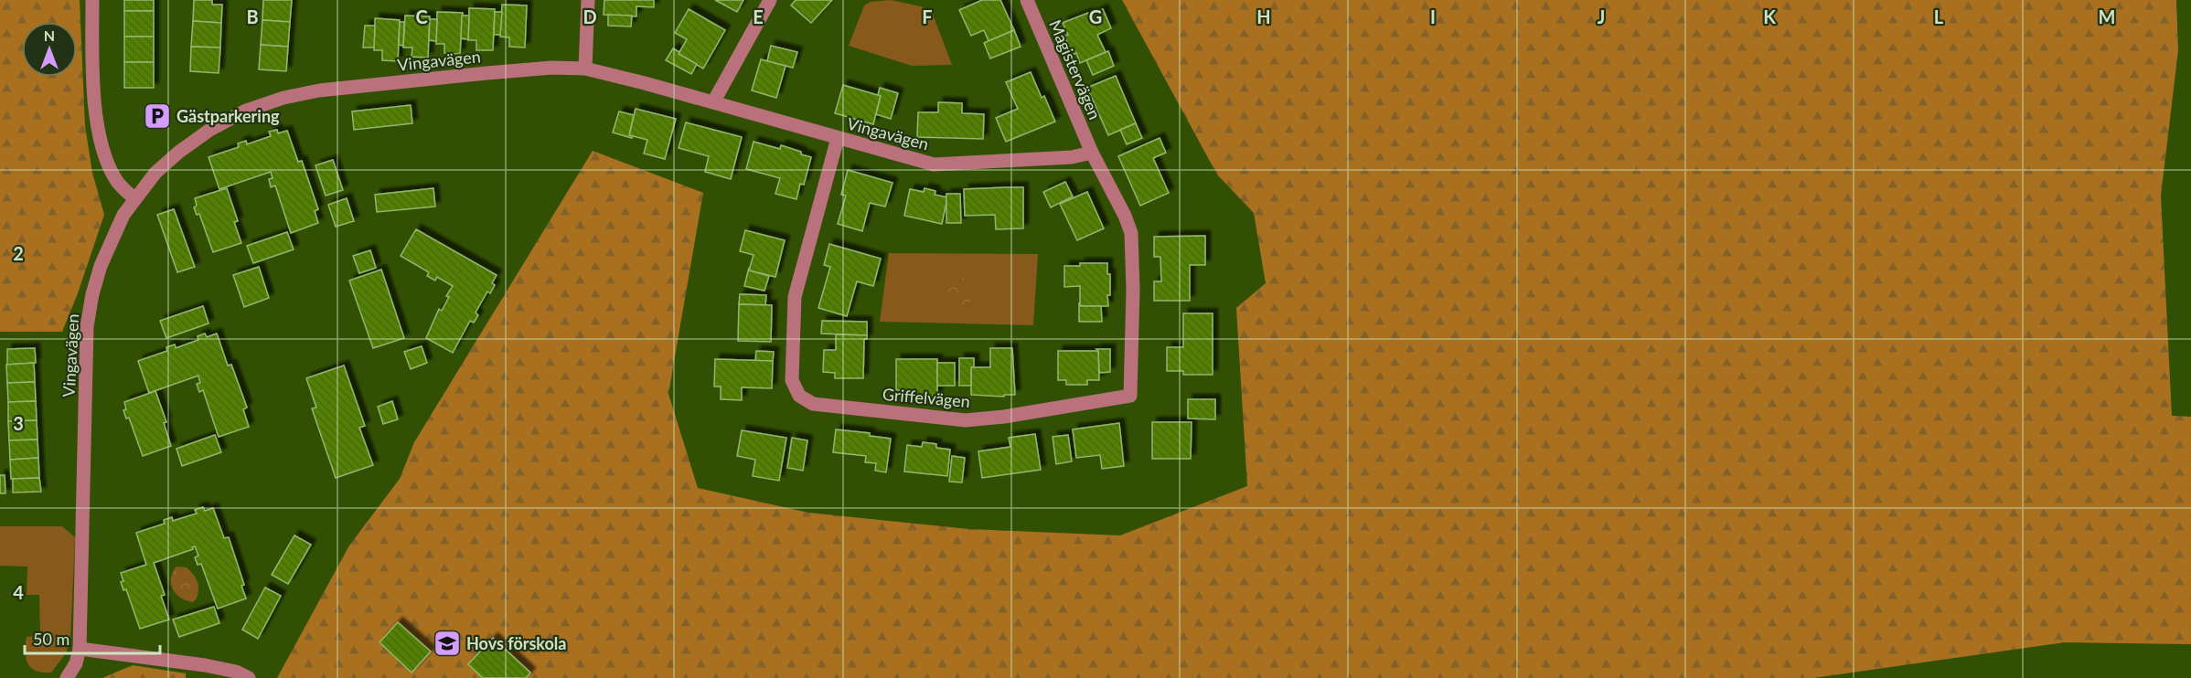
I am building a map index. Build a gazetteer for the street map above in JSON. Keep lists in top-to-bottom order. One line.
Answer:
{"streets":{"street":["Vingavägen","Magistervägen","Griffelvägen"]},"crossings":[["Vingavägen","Magistervägen"],["Vingavägen","Griffelvägen"],["Magistervägen","Griffelvägen"]],"places":{"parking":["Gästparkering"],"school or university":["Hovs förskola"]},"scale_bar":"50 m","north":"top","grid":{"columns":["B","C","D","E","F","G","H","I","J","K","L","M"],"rows":["2","3","4"]}}
